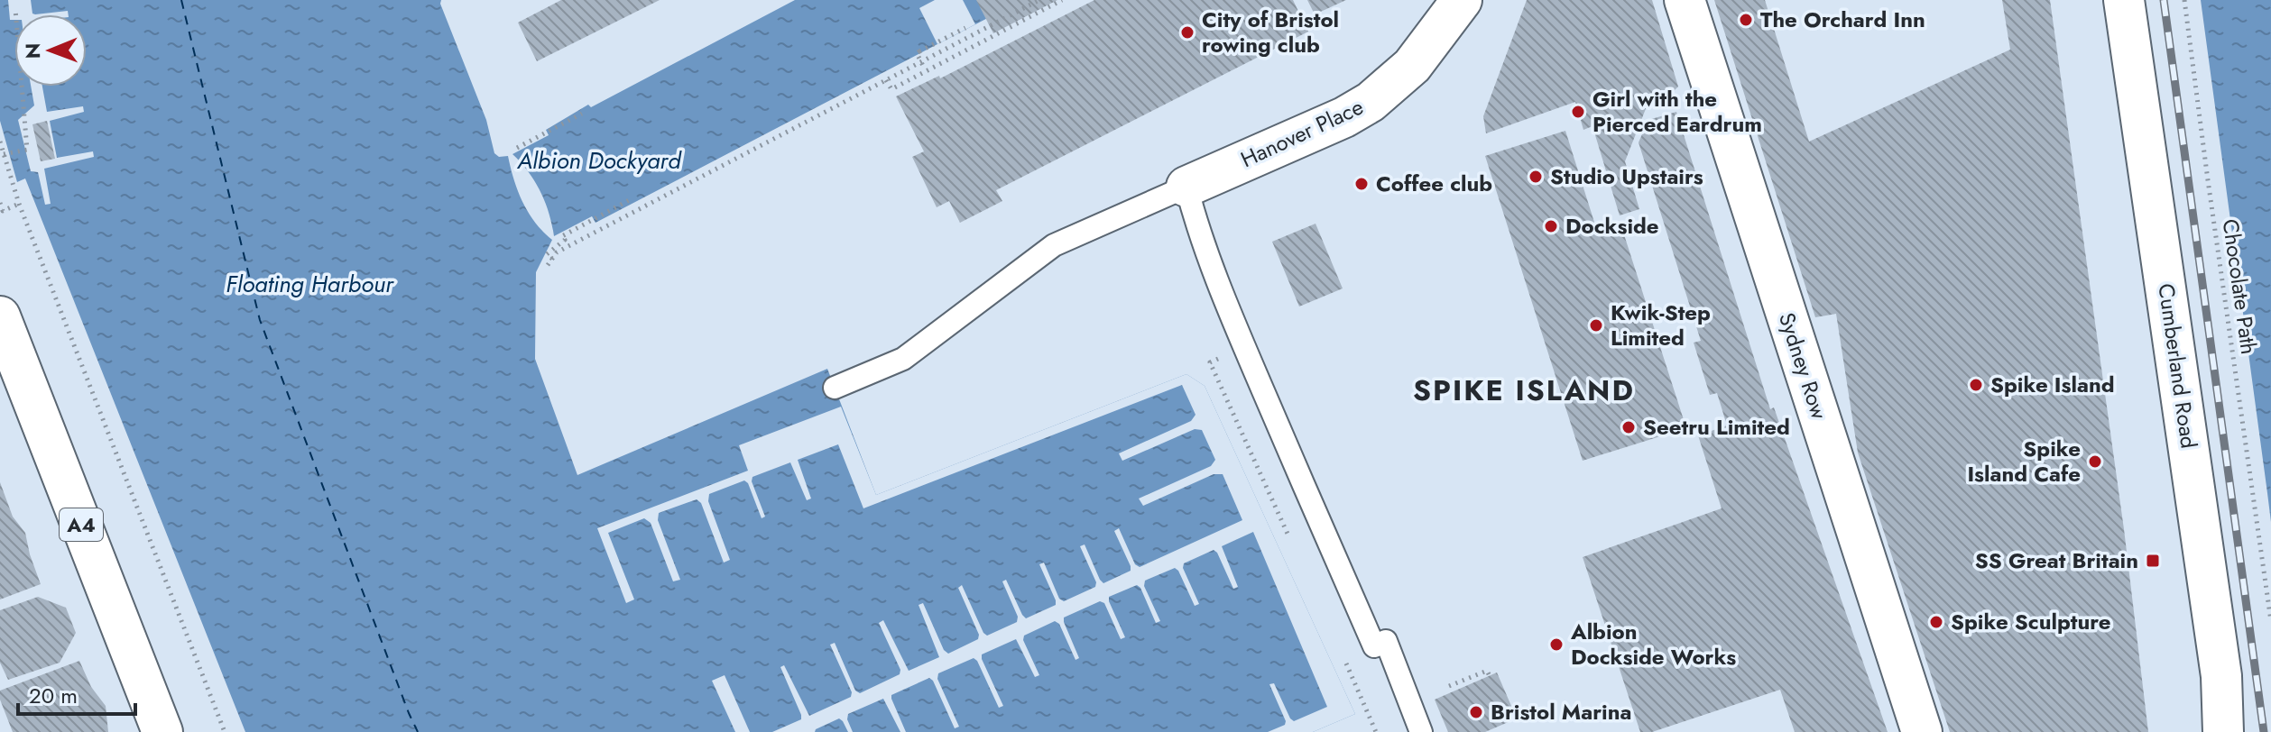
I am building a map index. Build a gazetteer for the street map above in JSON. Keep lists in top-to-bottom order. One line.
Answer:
{"streets":{"street":["Hanover Place","Sydney Row","Cumberland Road","A4"],"path":["Chocolate Path"]},"districts":["SPIKE ISLAND"],"water":["Albion Dockyard","Floating Harbour"],"places":{"other":["The Orchard Inn","City of Bristol rowing club","Girl with the Pierced Eardrum","Studio Upstairs","Coffee club","Dockside","Kwik-Step Limited","Spike Island","Seetru Limited","Spike Island Cafe","Spike Sculpture","Albion Dockside Works","Bristol Marina"],"transit":["SS Great Britain"]},"scale_bar":"20 m","north":"left"}
